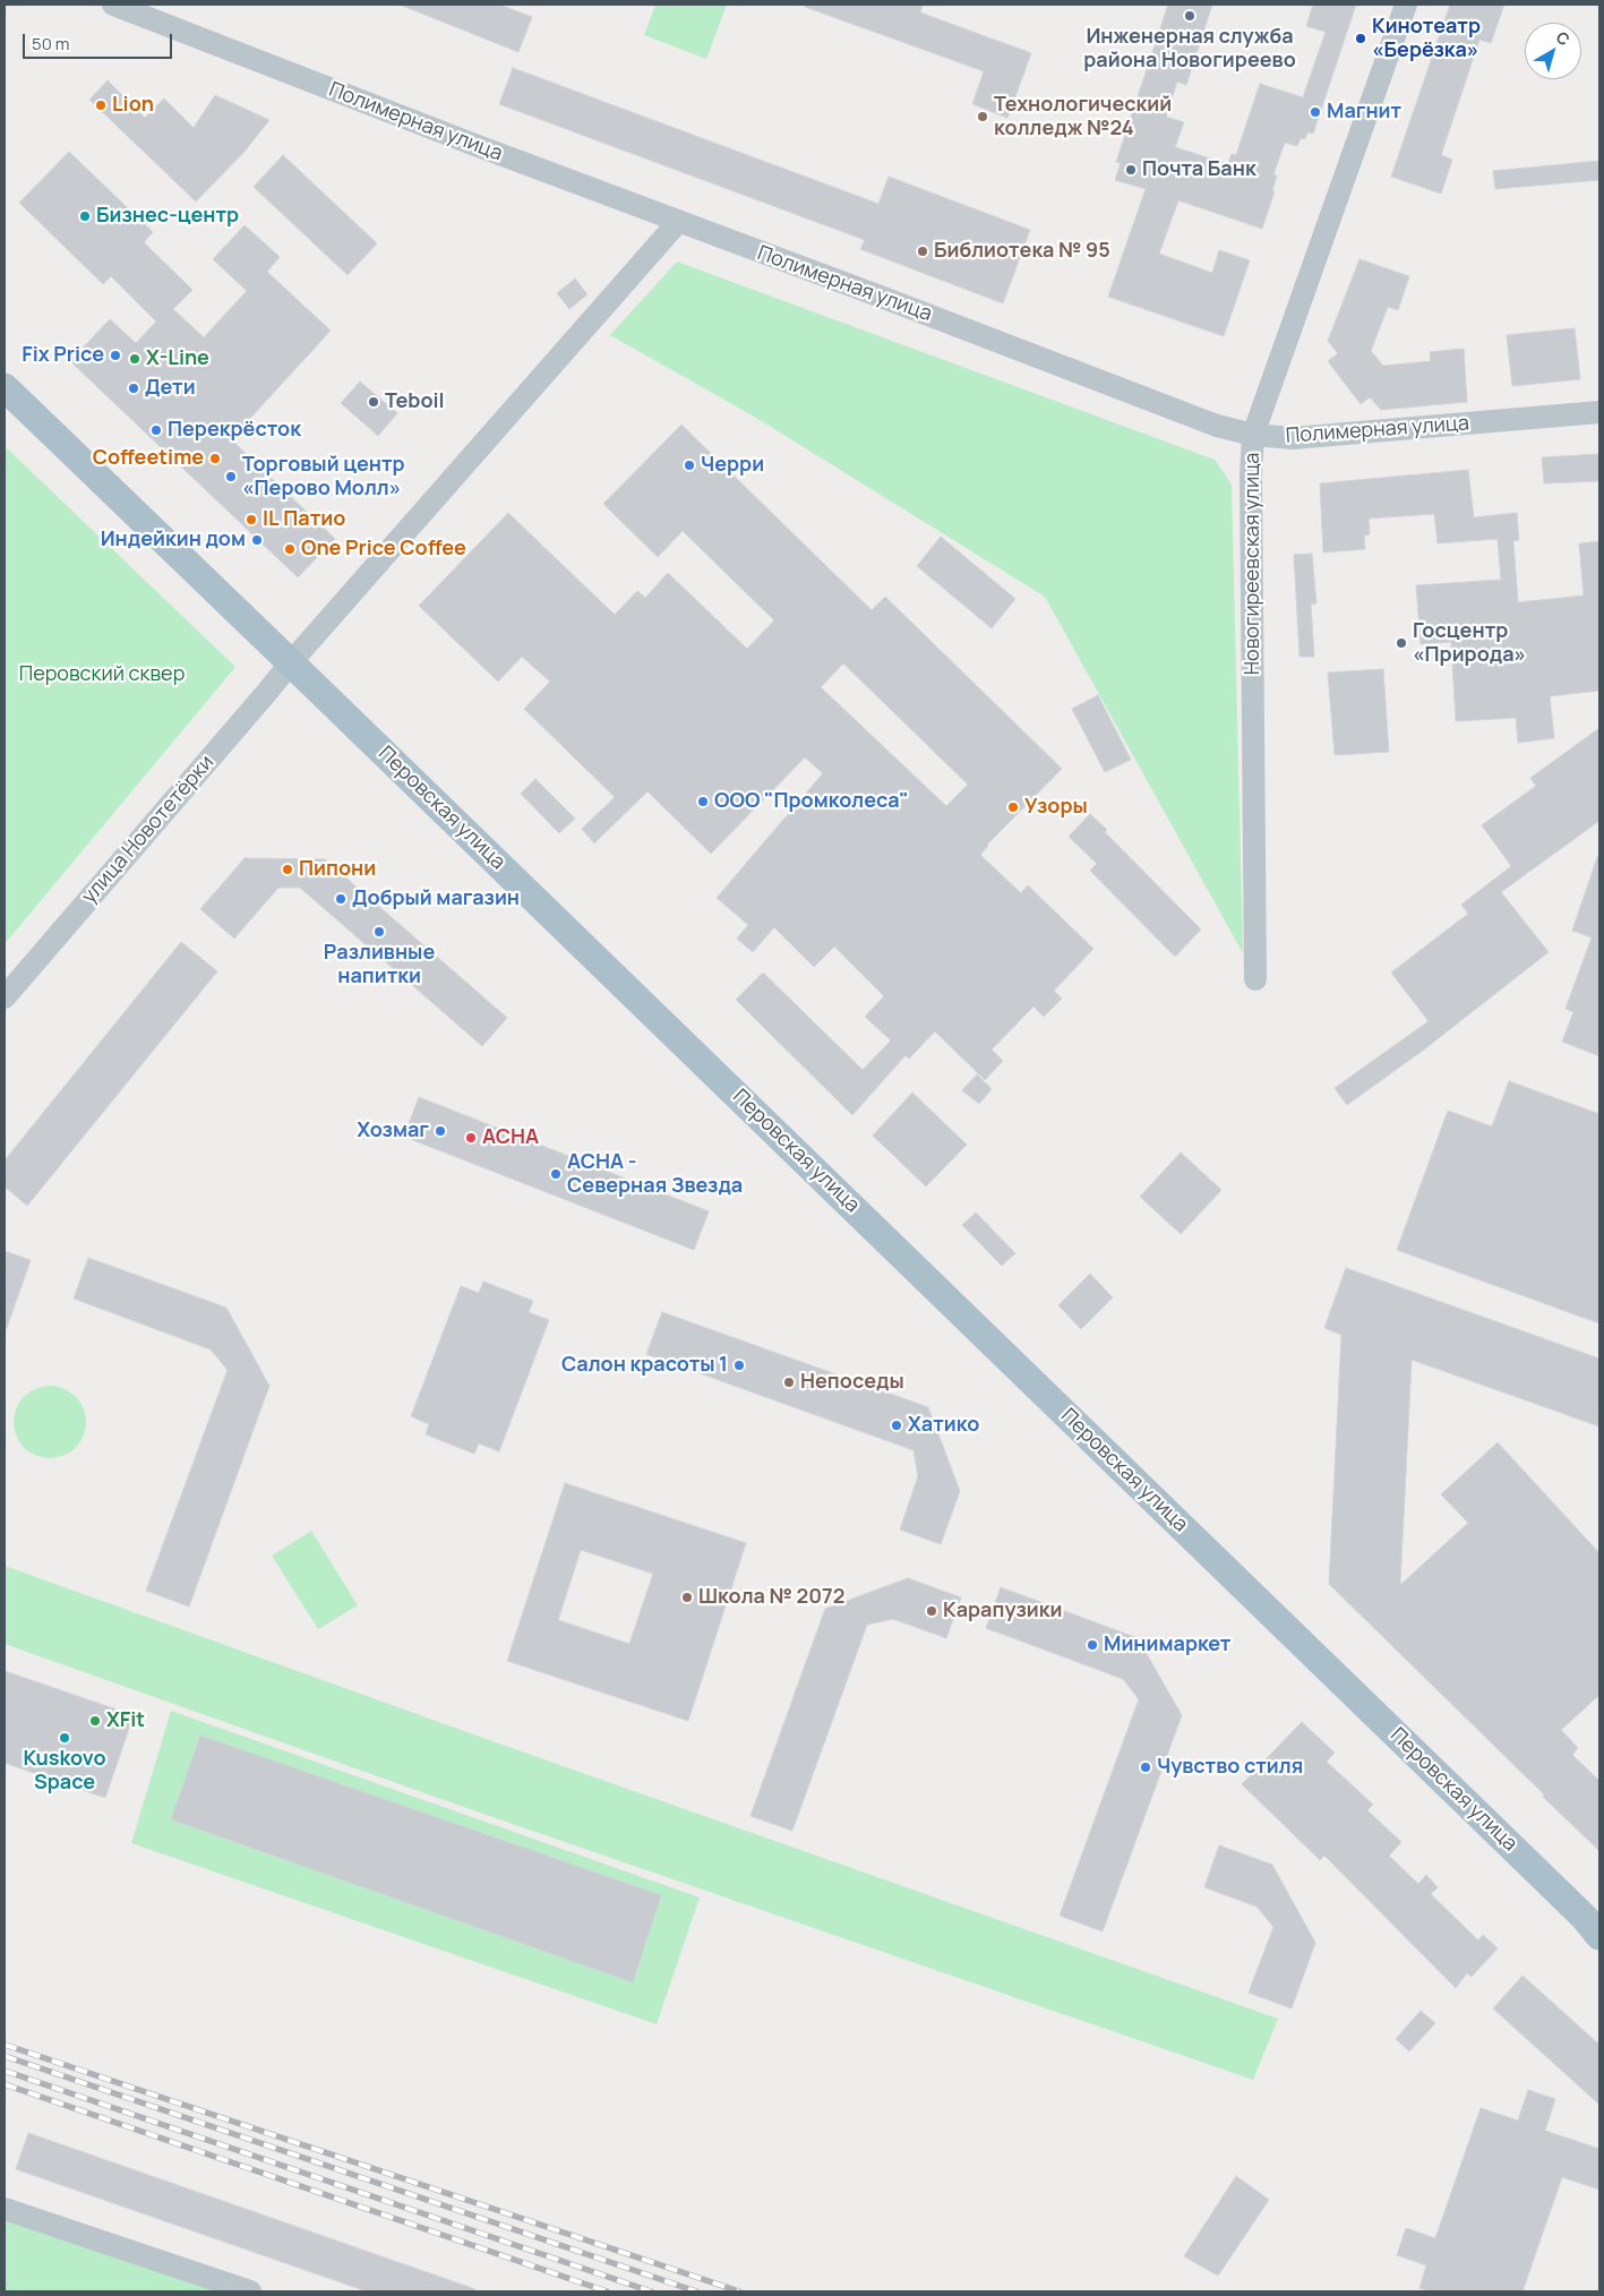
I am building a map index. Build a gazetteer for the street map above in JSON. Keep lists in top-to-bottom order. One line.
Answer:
{"streets":{"main road":["Перовская улица"],"street":["Полимерная улица","Новогиреевская улица","улица Новотетёрки"]},"crossings":[["Полимерная улица","Новогиреевская улица"],["Полимерная улица","улица Новотетёрки"],["Перовская улица","улица Новотетёрки"]],"parks":["Перовский сквер"],"places":["Инженерная служба района Новогиреево","Кинотеатр «Берёзка»","Lion","Магнит","Технологический колледж №24","Почта Банк","Бизнес-центр","Библиотека № 95","Fix Price","X-Line","Дети","Teboil","Перекрёсток","Coffeetime","Черри","Торговый центр «Перово Молл»","IL Патио","Индейкин дом","One Price Coffee","Госцентр «Природа»","ООО \"Промколеса\"","Узоры","Пипони","Добрый магазин","Разливные напитки","Хозмаг","АСНА","АСНА - Северная Звезда","Салон красоты 1","Непоседы","Хатико","Школа № 2072","Карапузики","Минимаркет","XFit","Kuskovo Space","Чувство стиля"],"scale_bar":"50 m","north":"top right"}
